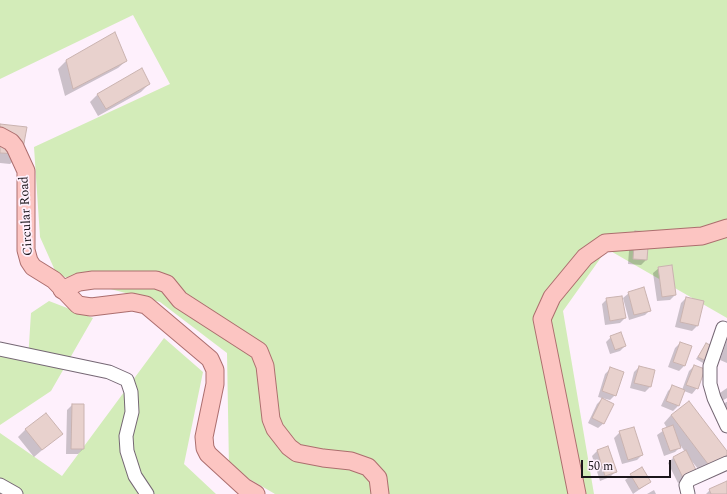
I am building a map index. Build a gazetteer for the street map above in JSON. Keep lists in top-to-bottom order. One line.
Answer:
{"streets":{"main road":["Circular Road"]},"scale_bar":"50 m"}
